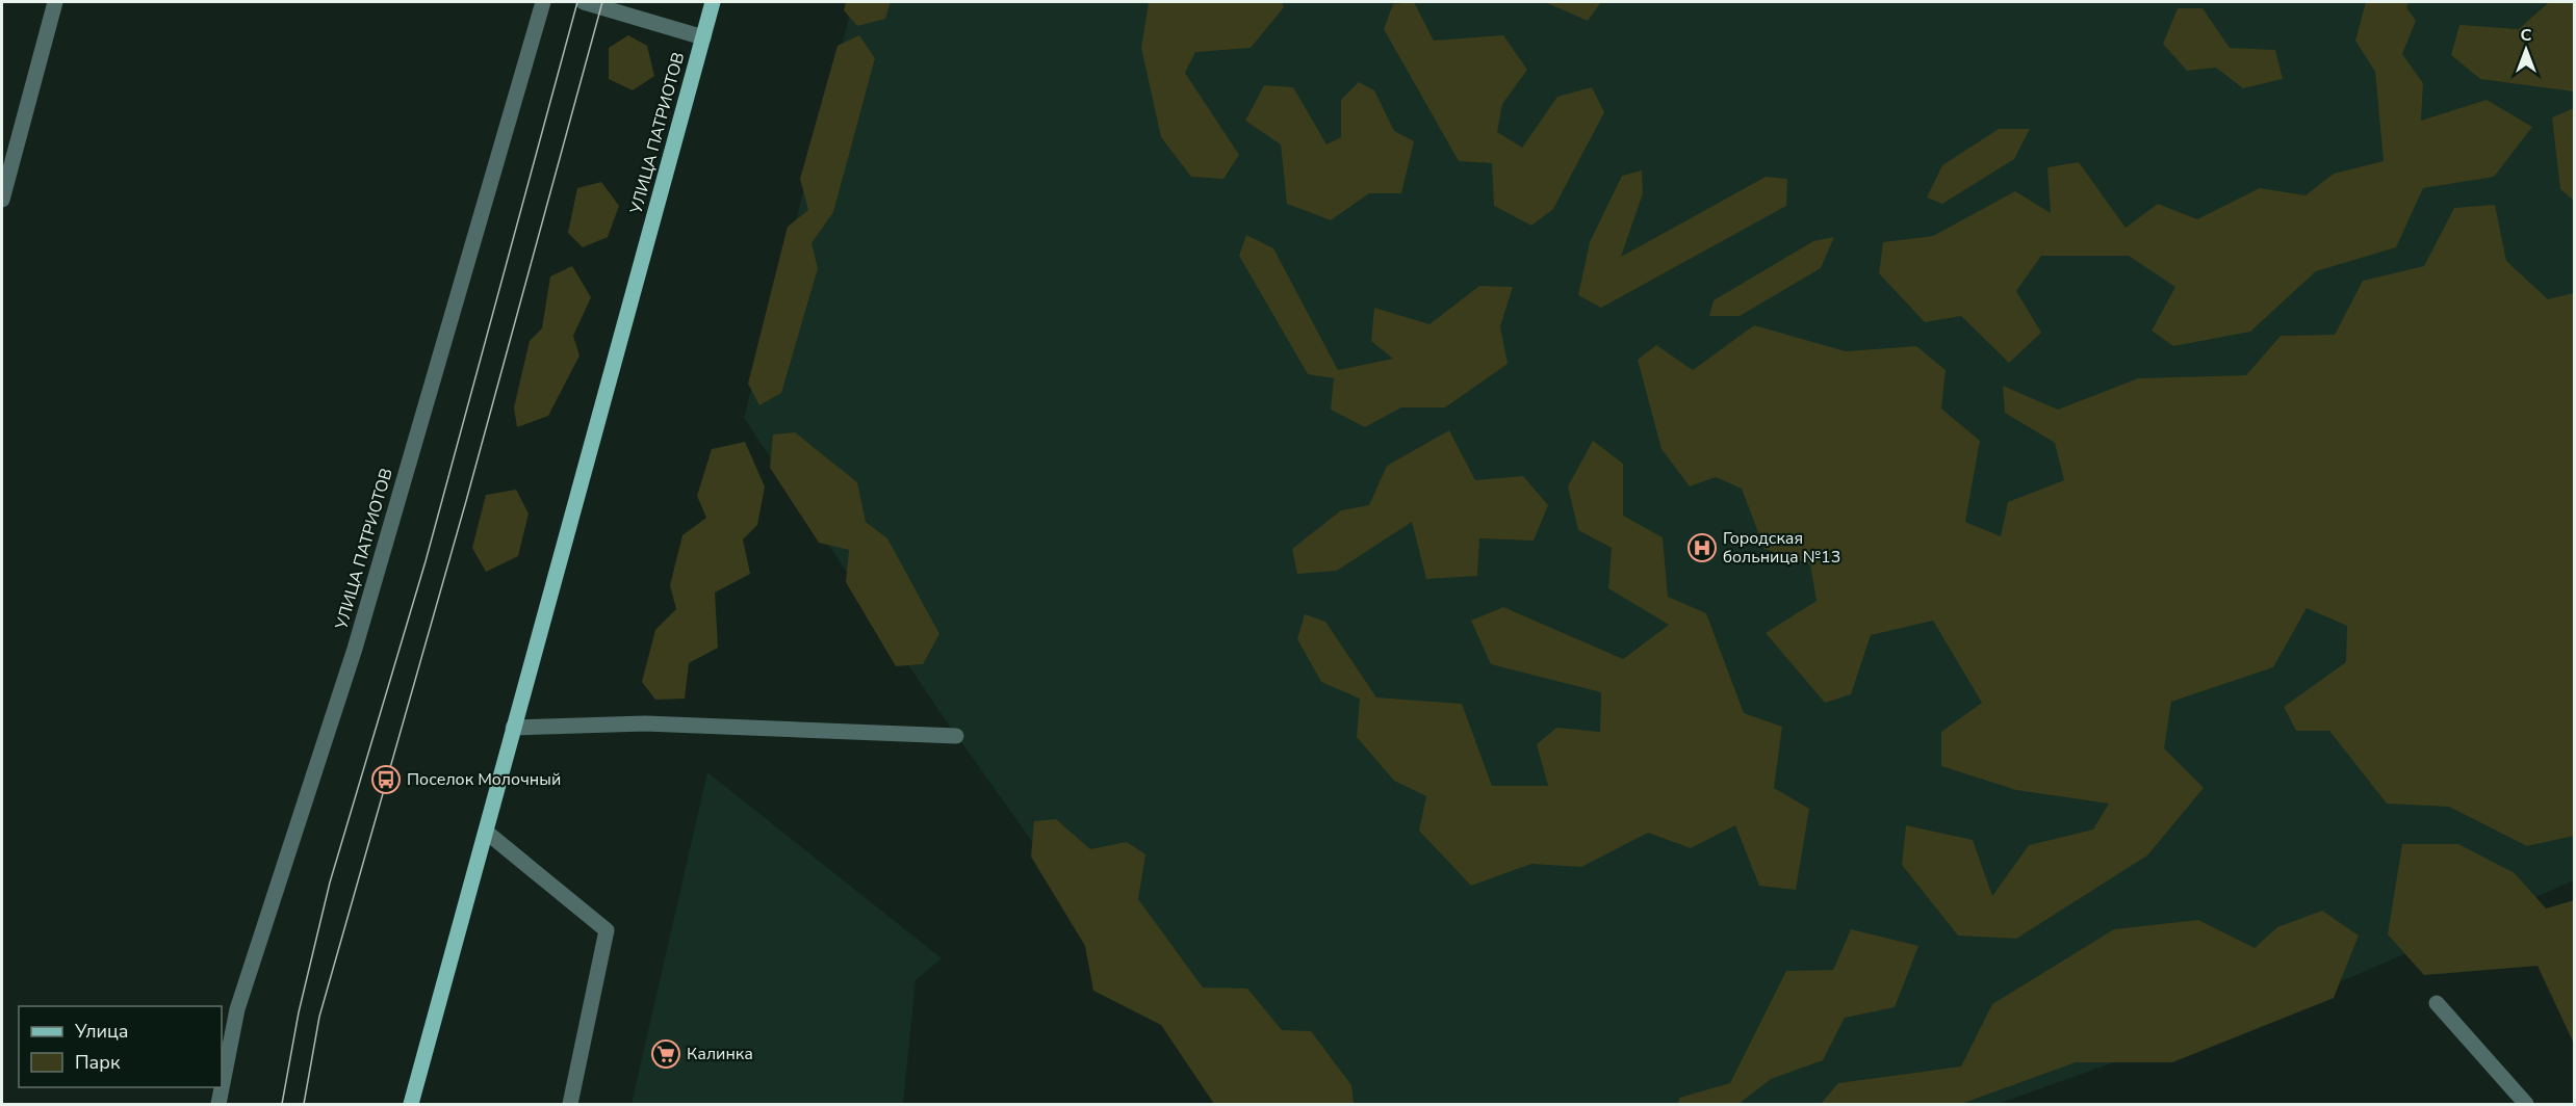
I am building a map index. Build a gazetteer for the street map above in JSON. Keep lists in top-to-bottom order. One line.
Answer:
{"streets":{"main road":["УЛИЦА ПАТРИОТОВ"]},"places":{"hospital":["Городская больница №13"],"bus stop":["Поселок Молочный"],"supermarket":["Калинка"]},"legend":["Улица","Парк"],"north":"top"}
